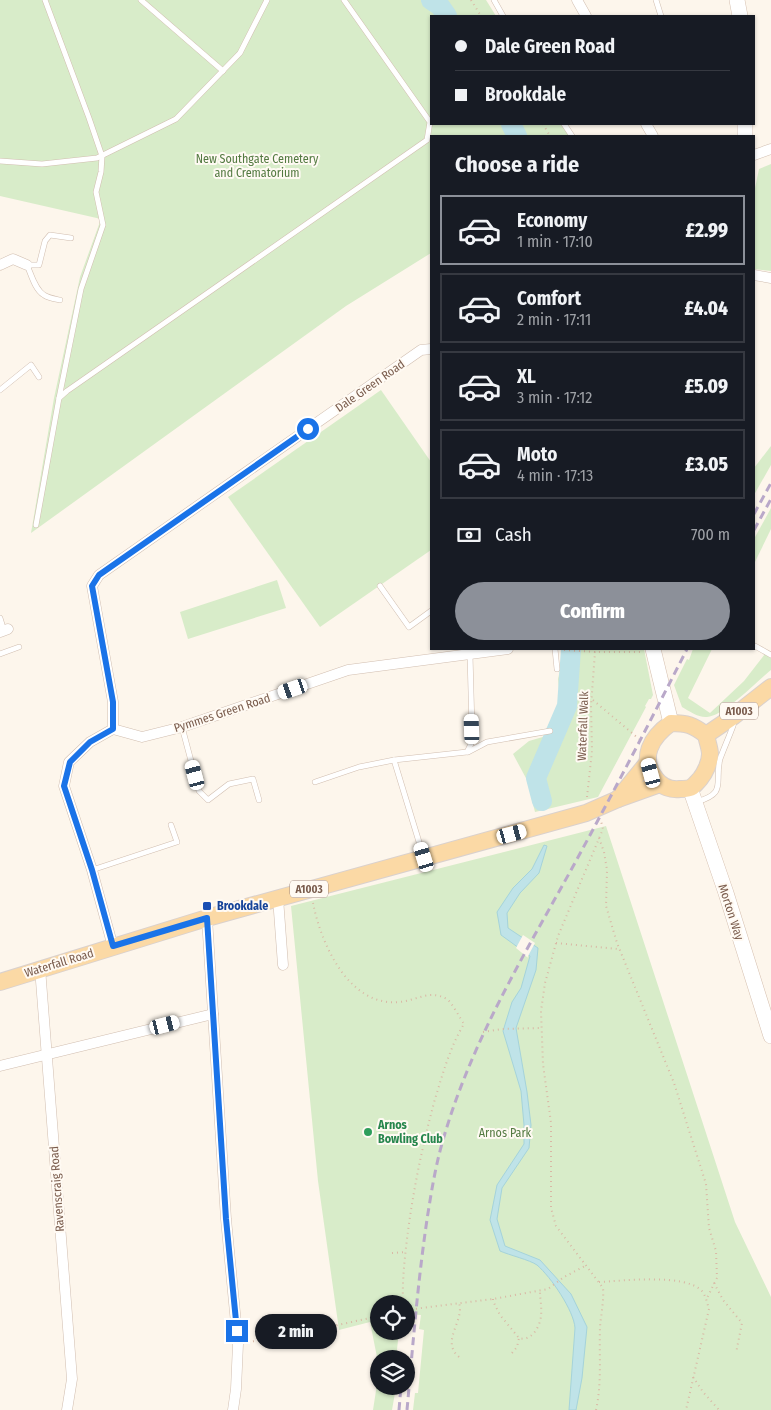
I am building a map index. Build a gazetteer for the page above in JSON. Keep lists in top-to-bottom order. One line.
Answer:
{"streets":{"main road":["A1003","Waterfall Road"],"street":["Dale Green Road","Pymmes Green Road","Morton Way","Ravenscraig Road"],"path":["Waterfall Walk"]},"crossings":[["Dale Green Road","Pymmes Green Road"],["A1003","Morton Way"],["A1003","Waterfall Road"],["Morton Way","Waterfall Road"],["Waterfall Road","Ravenscraig Road"]],"parks":["New Southgate Cemetery and Crematorium","Arnos Park"],"places":{"transit":["Brookdale"],"other":["Arnos Bowling Club"]},"page":{"banner":["Dale Green Road","Brookdale"],"heading":"Choose a ride","list":[{"name":"Economy","note":"1 min · 17:10","value":"£2.99"},{"name":"Comfort","note":"2 min · 17:11","value":"£4.04"},{"name":"XL","note":"3 min · 17:12","value":"£5.09"},{"name":"Moto","note":"4 min · 17:13","value":"£3.05"}],"pay":["Cash","700 m"],"buttons":"Confirm","bubble":"2 min"}}
